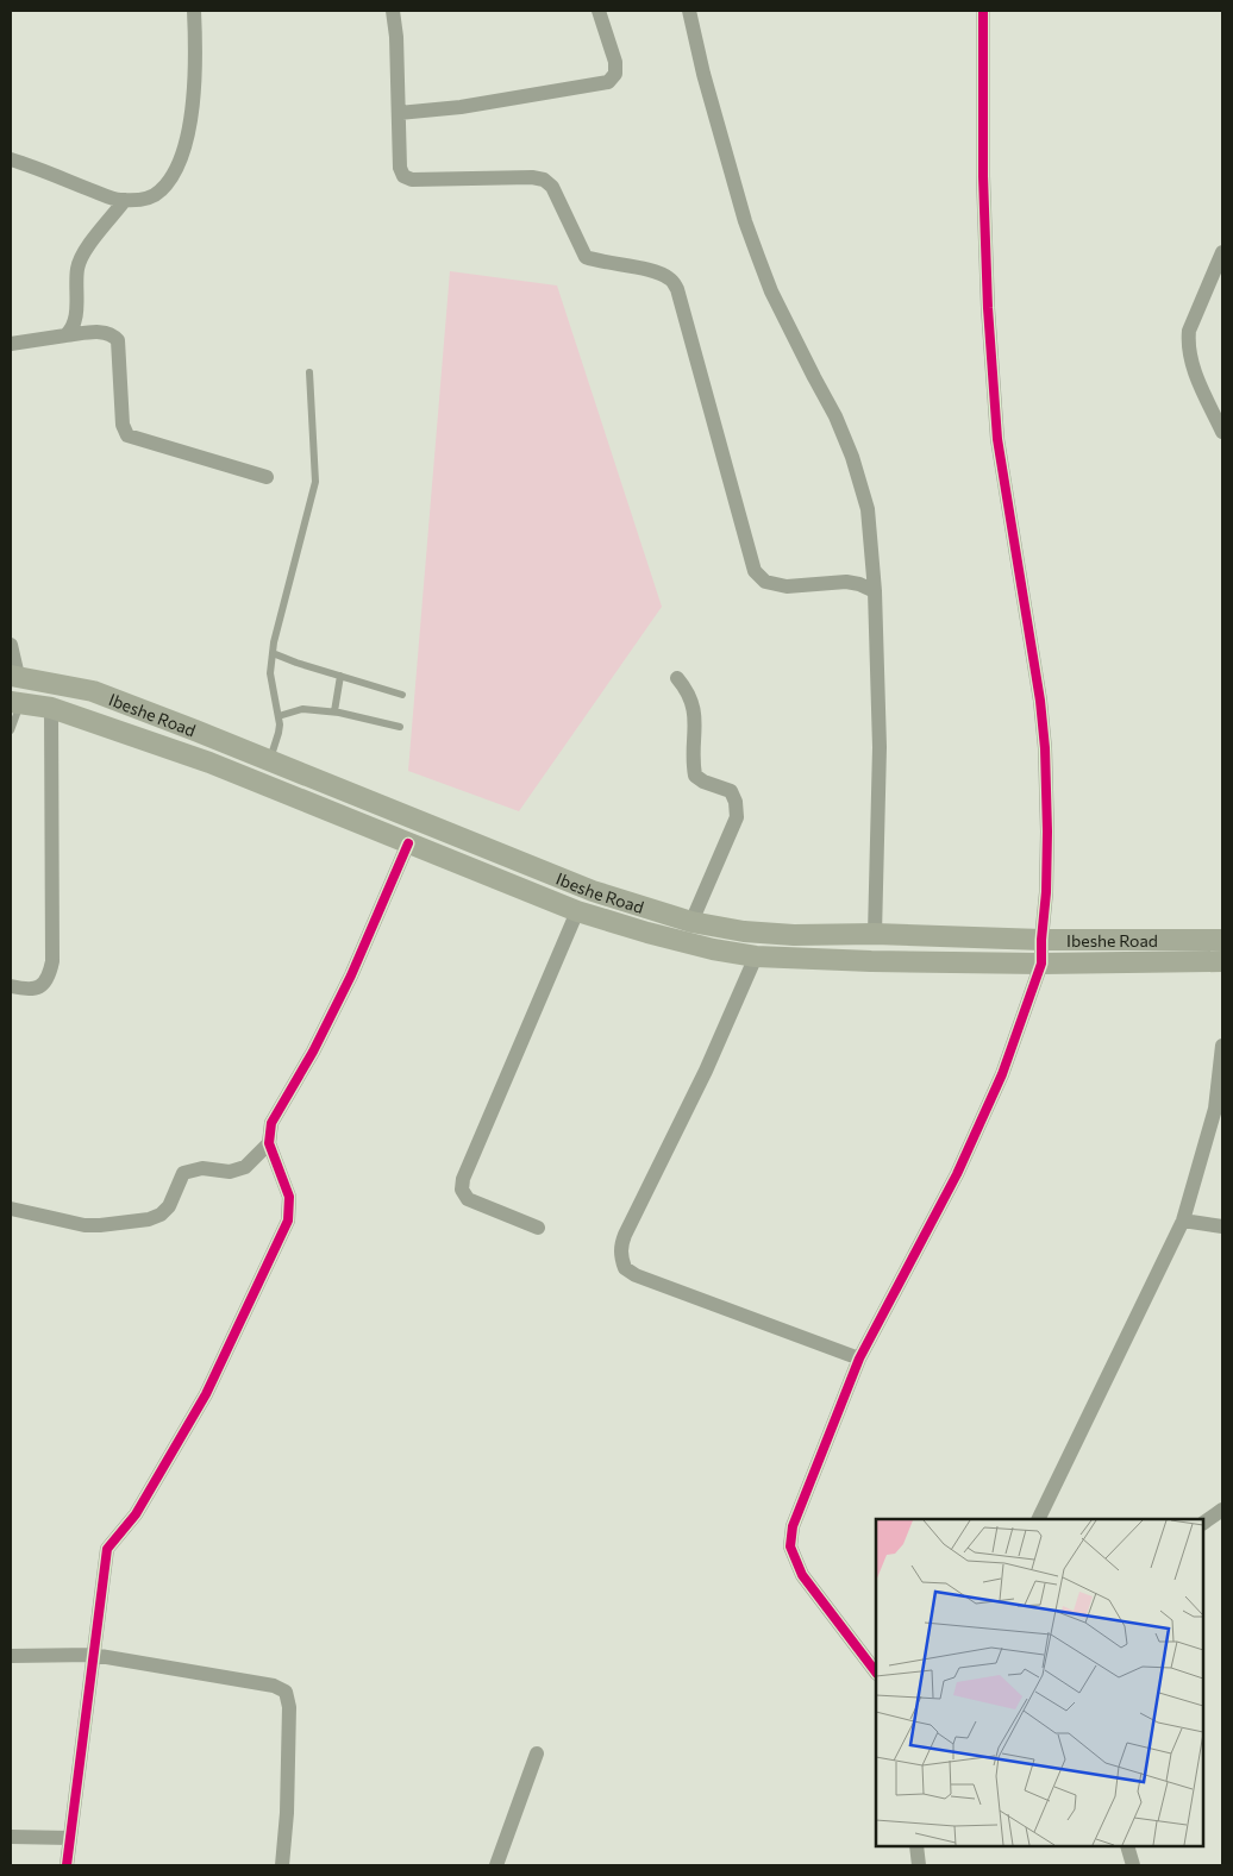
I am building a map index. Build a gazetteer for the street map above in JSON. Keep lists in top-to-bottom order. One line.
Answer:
{"streets":{"main road":["Ibeshe Road"]}}
